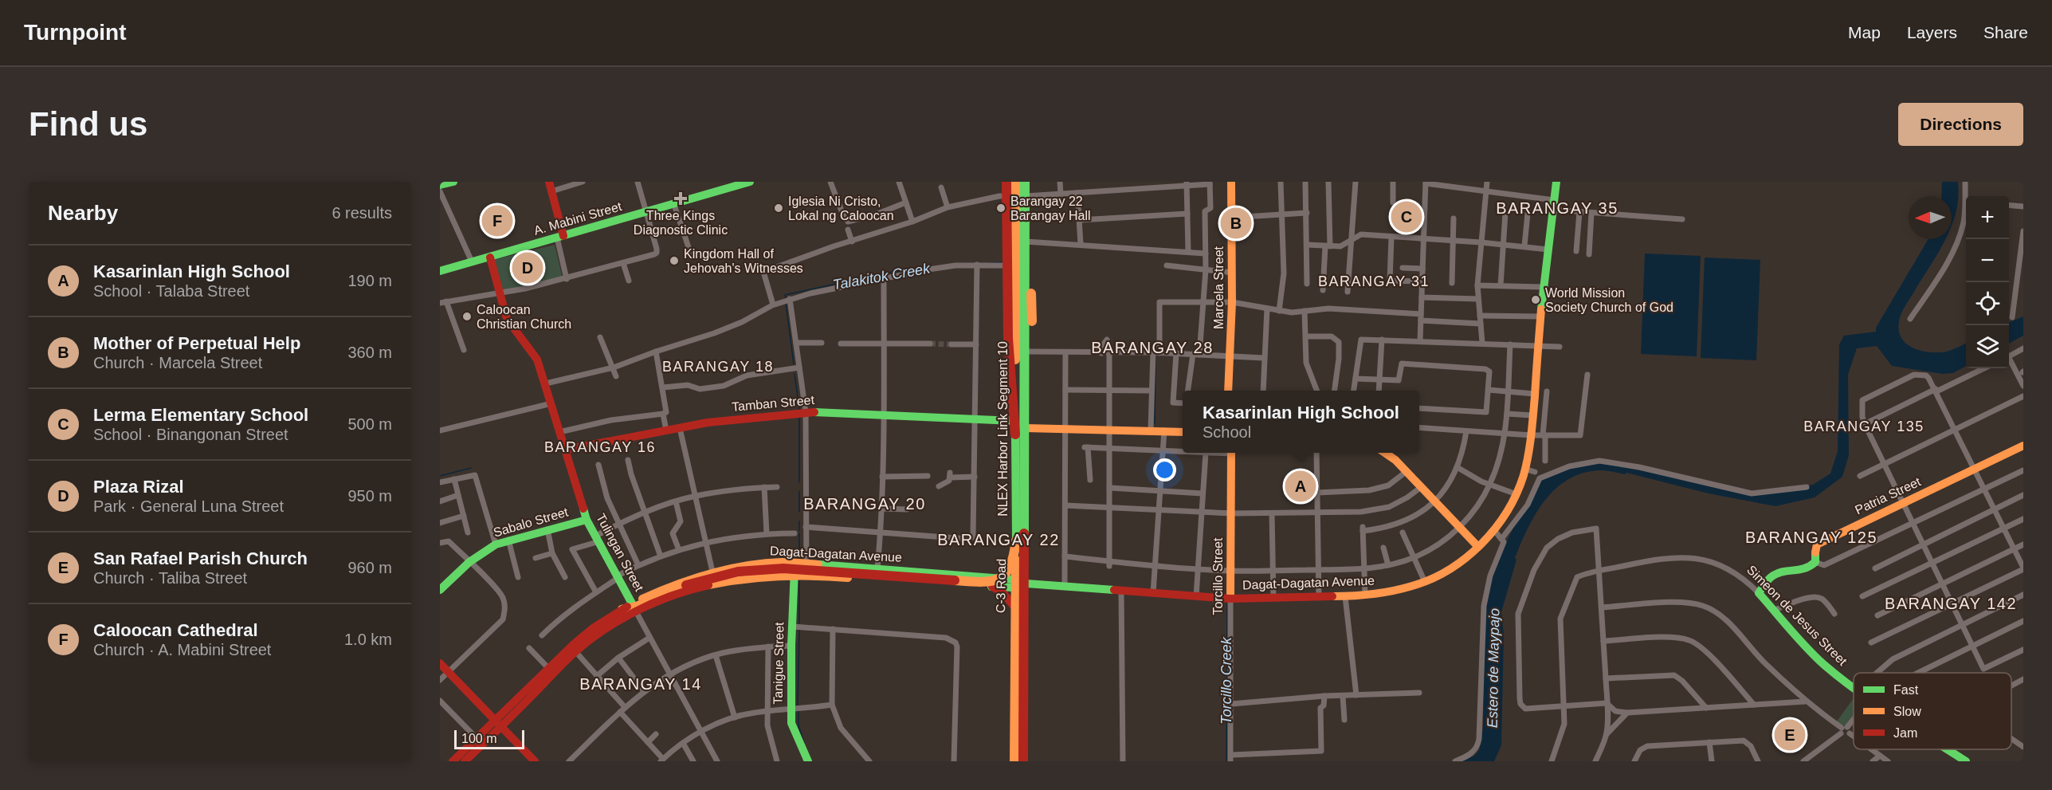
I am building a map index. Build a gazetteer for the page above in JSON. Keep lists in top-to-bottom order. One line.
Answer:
{"streets":{"main road":["A. Mabini Street","Marcela Street","Tamban Street","NLEX Harbor Link Segment 10","Patria Street","Sabalo Street","Tulingan Street","Dagat-Dagatan Avenue","Torcillo Street","C-3 Road","Simeon de Jesus Street","Tanigue Street"]},"crossings":[["A. Mabini Street","Tulingan Street"],["Tamban Street","Tulingan Street"],["Tamban Street","C-3 Road"],["NLEX Harbor Link Segment 10","C-3 Road"],["Sabalo Street","Tulingan Street"],["Tulingan Street","Dagat-Dagatan Avenue"],["Dagat-Dagatan Avenue","Torcillo Street"],["Dagat-Dagatan Avenue","C-3 Road"],["Dagat-Dagatan Avenue","Tanigue Street"]],"districts":["BARANGAY 35","BARANGAY 31","BARANGAY 28","BARANGAY 18","BARANGAY 135","BARANGAY 16","BARANGAY 20","BARANGAY 125","BARANGAY 22","BARANGAY 142","BARANGAY 14"],"water":["Talakitok Creek","Estero de Maypajo","Torcillo Creek"],"places":{"health":["Three Kings Diagnostic Clinic"],"other":["Iglesia Ni Cristo, Lokal ng Caloocan","Barangay 22 Barangay Hall","Kingdom Hall of Jehovah's Witnesses","World Mission Society Church of God","Caloocan Christian Church"]},"legend":["Fast","Slow","Jam"],"scale_bar":"100 m","north":"left","page":{"header":"Turnpoint","nav":["Map","Layers","Share"],"buttons":"Directions","title":"Find us","heading":["Nearby","6 results"],"map_buttons":["+","−"],"pins":["C","F","B","D","A","E"],"list":[{"mark":"A","name":"Kasarinlan High School","note":"School · Talaba Street","value":"190 m"},{"mark":"B","name":"Mother of Perpetual Help","note":"Church · Marcela Street","value":"360 m"},{"mark":"C","name":"Lerma Elementary School","note":"School · Binangonan Street","value":"500 m"},{"mark":"D","name":"Plaza Rizal","note":"Park · General Luna Street","value":"950 m"},{"mark":"E","name":"San Rafael Parish Church","note":"Church · Taliba Street","value":"960 m"},{"mark":"F","name":"Caloocan Cathedral","note":"Church · A. Mabini Street","value":"1.0 km"}],"popup":["Kasarinlan High School","School"],"scale":"100 m"}}
